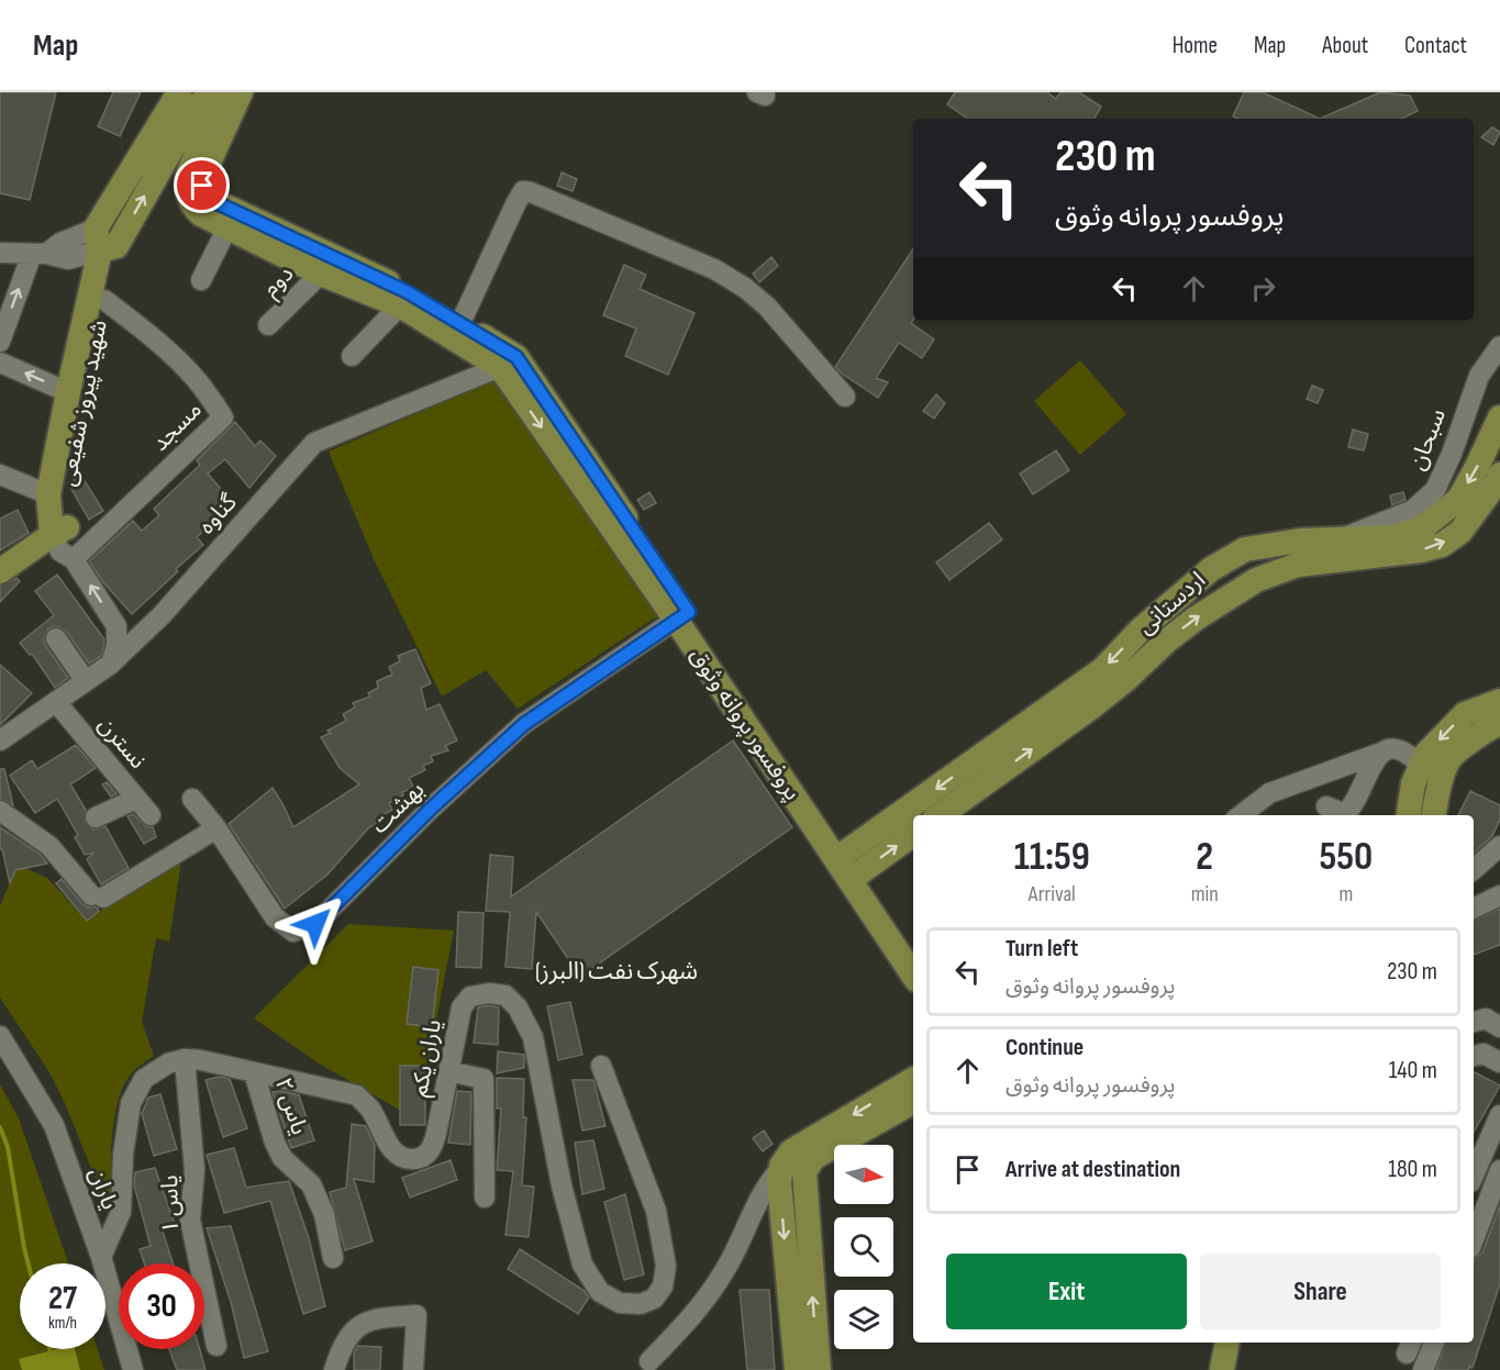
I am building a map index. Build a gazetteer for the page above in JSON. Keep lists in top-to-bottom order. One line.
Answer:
{"streets":{"main road":["شهید پیروز شفیعی","اردستانی","پروفسور پروانه وثوق"],"street":["دوم","مسجد","سبحان","گناوه","نسترن","بهشت","یاران یکم","یاس ۲","یاران","یاس ۱"]},"crossings":[["دوم","پروفسور پروانه وثوق"],["شهید پیروز شفیعی","مسجد"],["شهید پیروز شفیعی","پروفسور پروانه وثوق"],["سبحان","اردستانی"],["گناوه","پروفسور پروانه وثوق"],["گناوه","نسترن"],["اردستانی","پروفسور پروانه وثوق"],["پروفسور پروانه وثوق","بهشت"],["یاران یکم","یاس ۲"],["یاران یکم","یاس ۱"]],"districts":["شهرک نفت (البرز)"],"north":"right","page":{"header":"Map","nav":["Home","Map","About","Contact"],"turn":["230 m","پروفسور پروانه وثوق"],"eta":["11:59","Arrival","2","min","550","m"],"list":[{"name":"Turn left","note":"پروفسور پروانه وثوق","value":"230 m"},{"name":"Continue","note":"پروفسور پروانه وثوق","value":"140 m"},{"name":"Arrive at destination","value":"180 m"}],"buttons":["Exit","Share"],"speed":"27 km/h","limit":"30"}}
